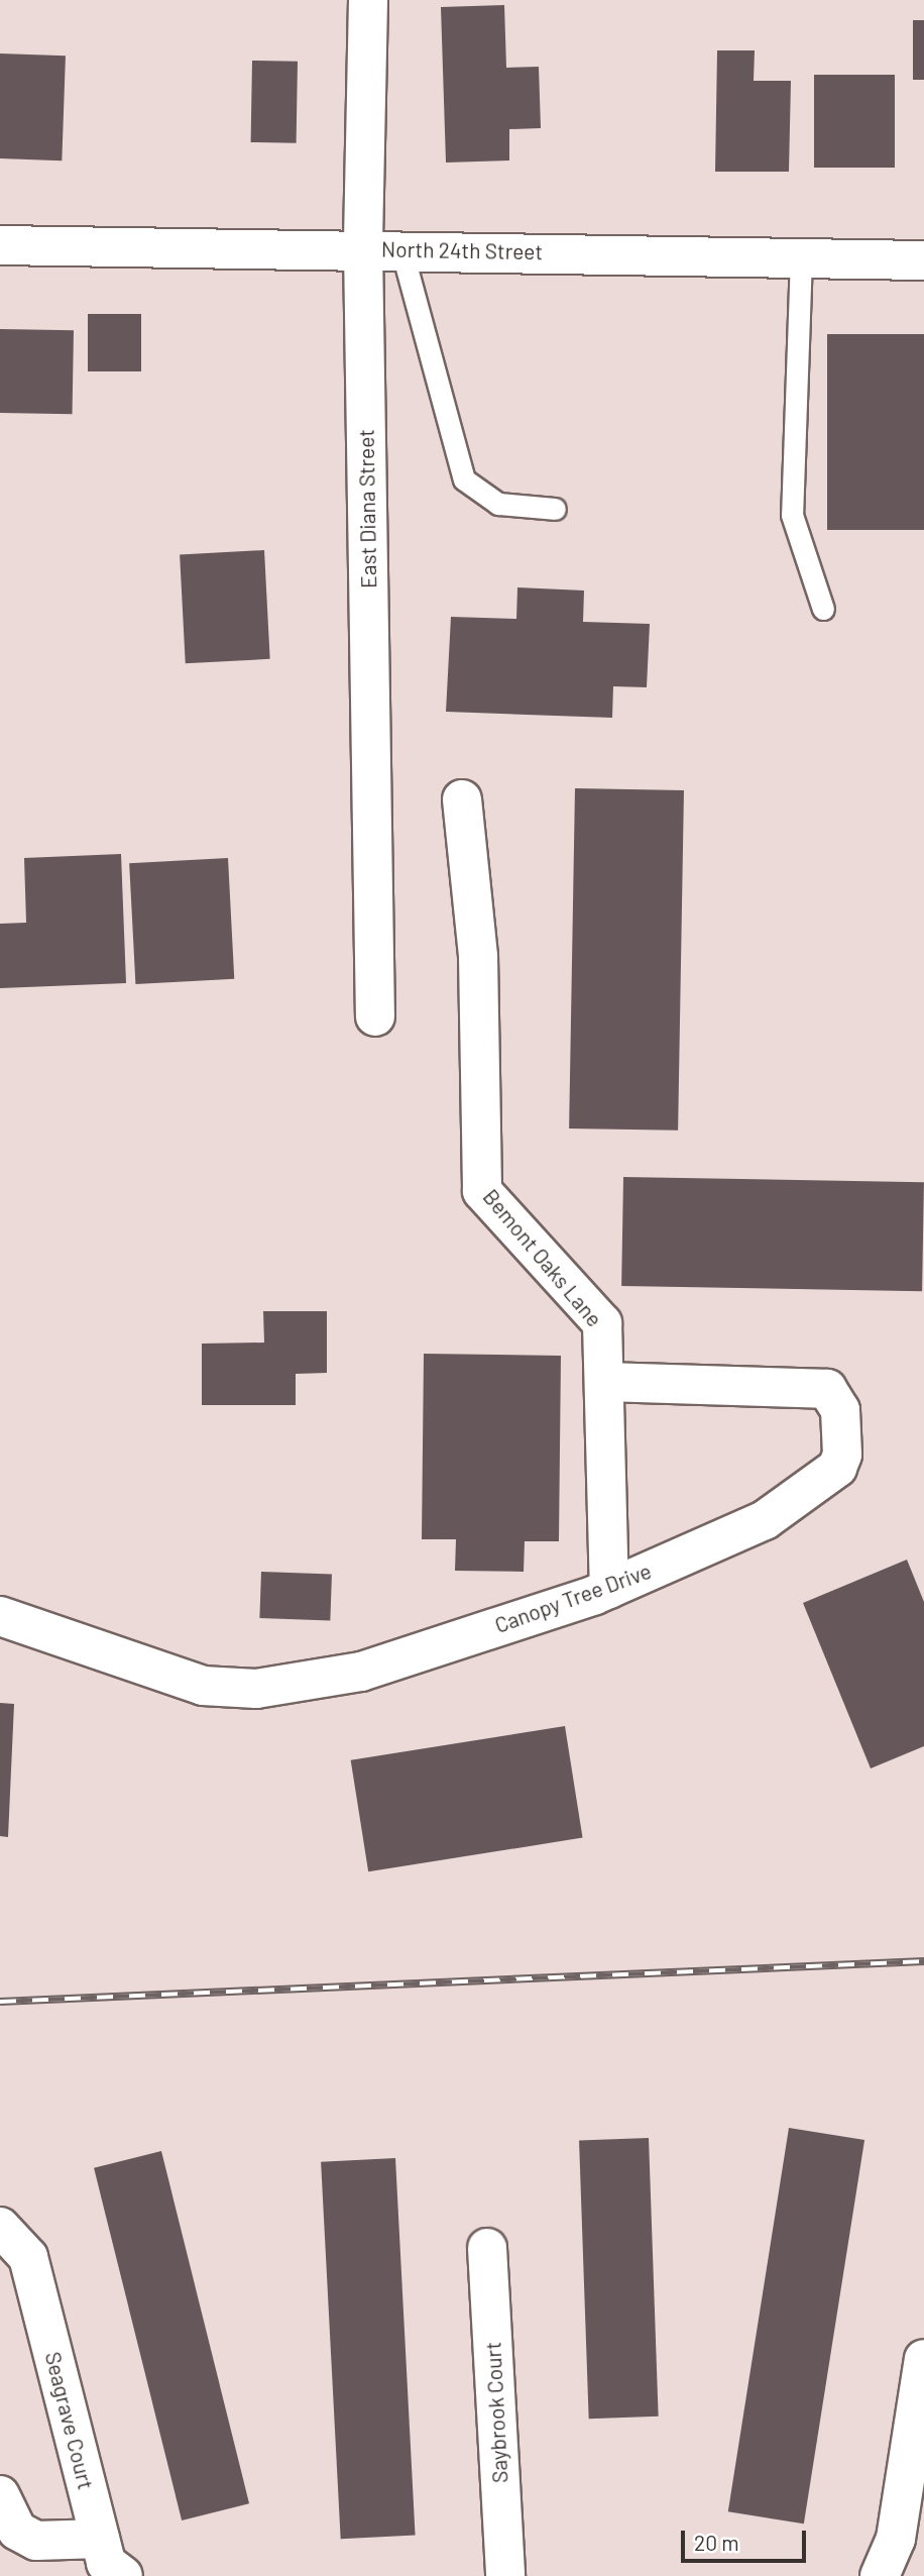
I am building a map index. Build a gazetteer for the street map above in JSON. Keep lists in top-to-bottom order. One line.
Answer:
{"streets":{"street":["North 24th Street","East Diana Street","Bemont Oaks Lane","Canopy Tree Drive","Saybrook Court","Seagrave Court"]},"crossings":[["North 24th Street","East Diana Street"],["Bemont Oaks Lane","Canopy Tree Drive"]],"scale_bar":"20 m"}
